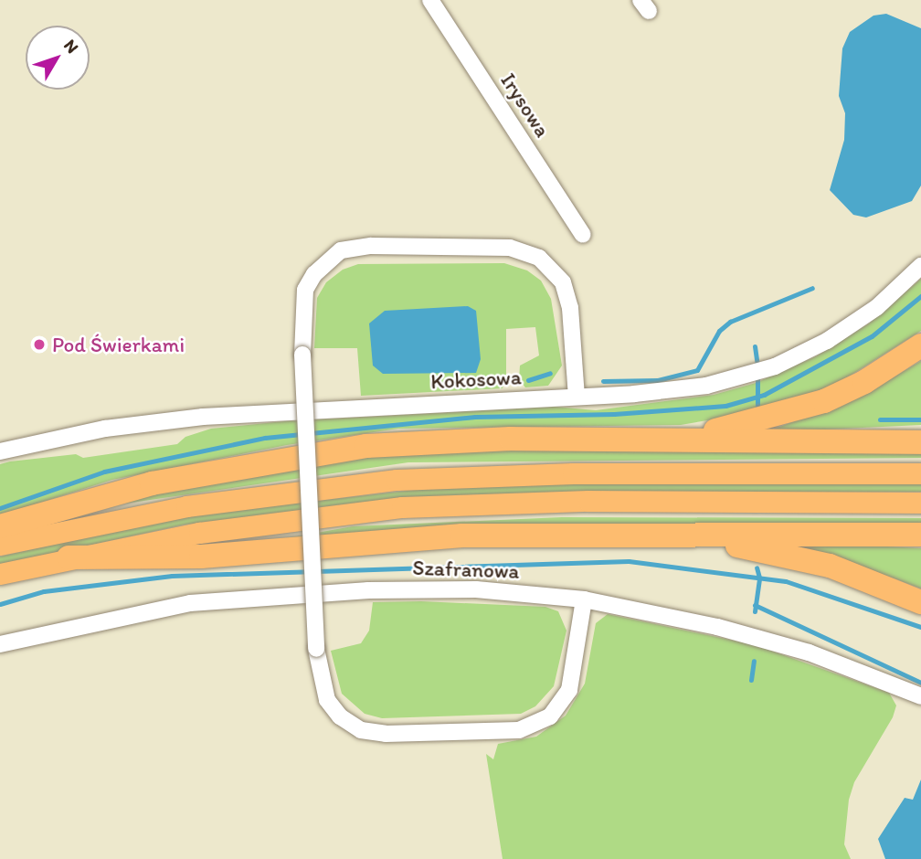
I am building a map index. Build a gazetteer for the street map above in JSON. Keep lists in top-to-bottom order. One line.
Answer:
{"streets":{"street":["Irysowa","Kokosowa","Szafranowa"]},"places":["Pod Świerkami"],"north":"top right"}
